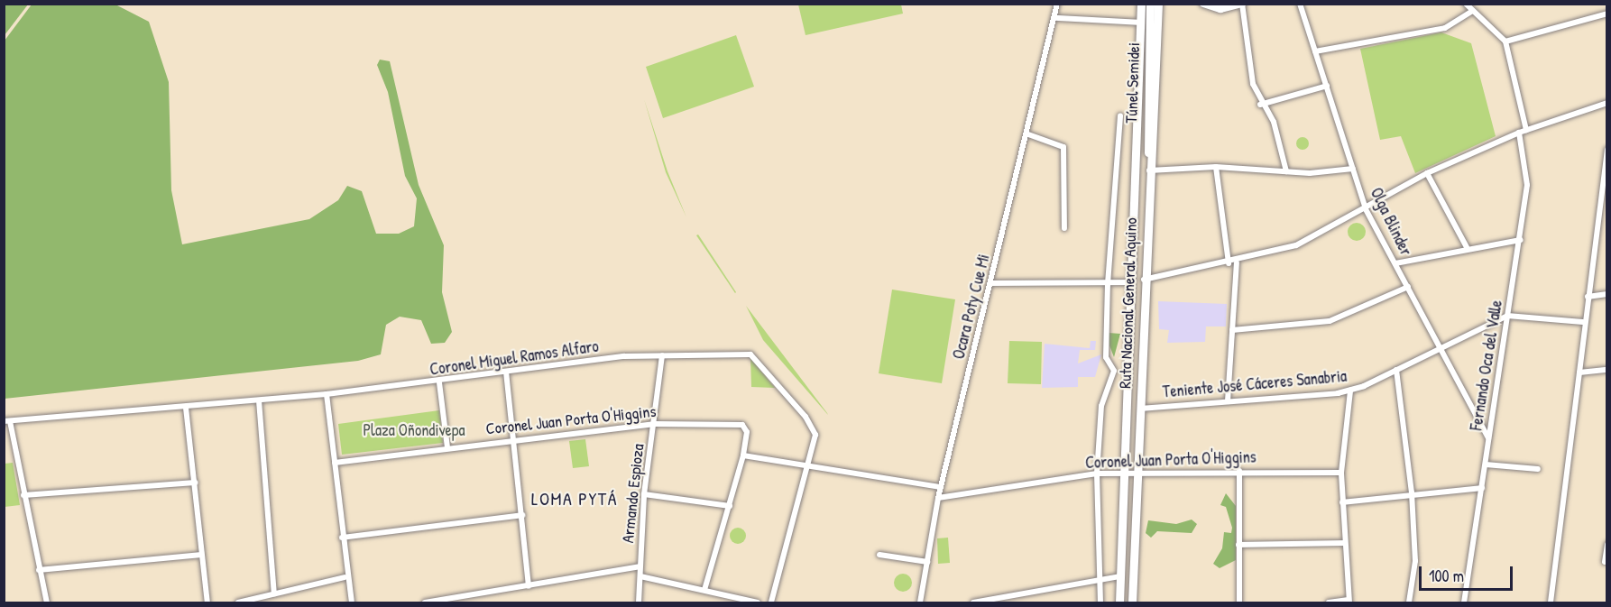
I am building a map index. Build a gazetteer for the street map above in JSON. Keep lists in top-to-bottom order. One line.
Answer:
{"streets":{"highway":["Túnel Semidei","Ruta Nacional General Aquino"],"street":["Olga Blinder","Ocara Poty Cue Mi","Coronel Miguel Ramos Alfaro","Fernando Oca del Valle","Teniente José Cáceres Sanabria","Coronel Juan Porta O'Higgins","Armando Espioza"]},"crossings":[["Túnel Semidei","Ruta Nacional General Aquino"],["Olga Blinder","Fernando Oca del Valle"],["Olga Blinder","Teniente José Cáceres Sanabria"],["Ruta Nacional General Aquino","Teniente José Cáceres Sanabria"],["Ruta Nacional General Aquino","Coronel Juan Porta O'Higgins"],["Ocara Poty Cue Mi","Coronel Juan Porta O'Higgins"],["Coronel Miguel Ramos Alfaro","Armando Espioza"],["Fernando Oca del Valle","Teniente José Cáceres Sanabria"],["Coronel Juan Porta O'Higgins","Armando Espioza"]],"districts":["LOMA PYTÁ"],"parks":["Plaza Oñondivepa"],"scale_bar":"100 m"}
